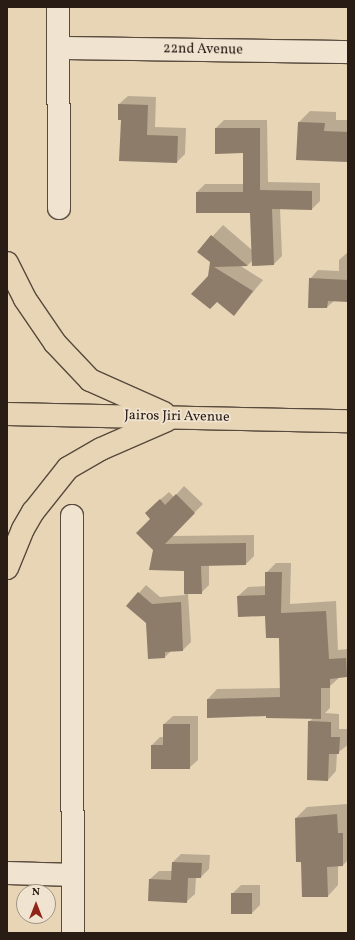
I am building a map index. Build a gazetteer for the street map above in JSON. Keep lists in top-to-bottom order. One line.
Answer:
{"streets":{"main road":["Jairos Jiri Avenue"],"street":["22nd Avenue"]},"north":"top"}
